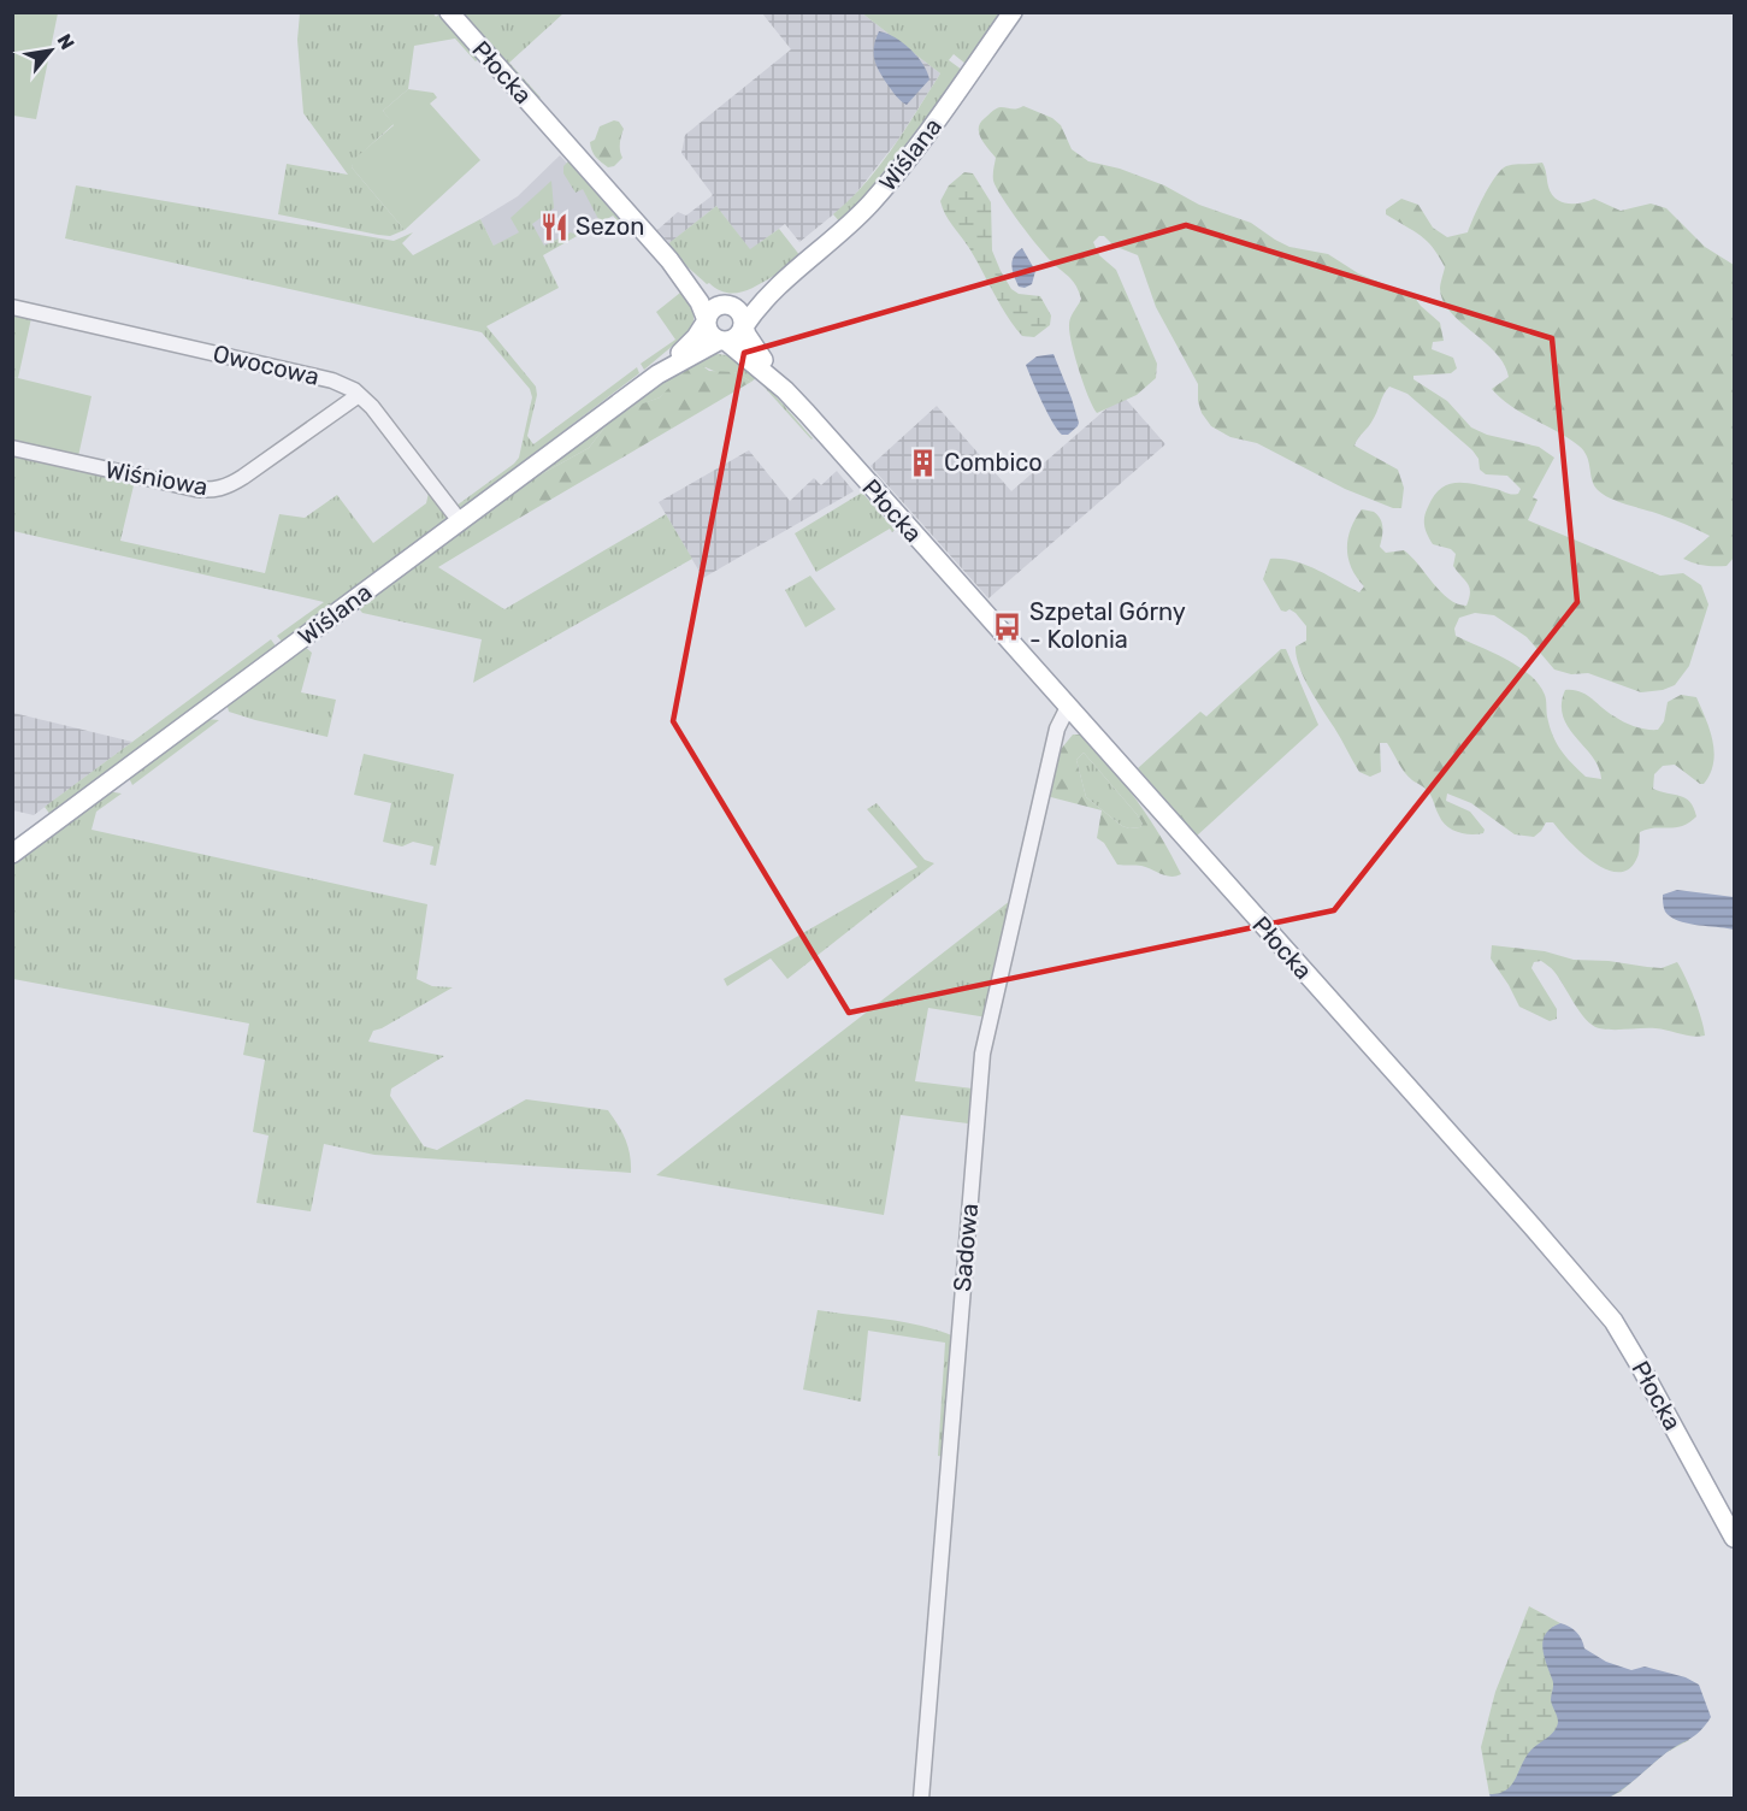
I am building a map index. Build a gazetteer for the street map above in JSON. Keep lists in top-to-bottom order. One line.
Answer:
{"streets":{"main road":["Płocka","Wiślana"],"street":["Owocowa","Wiśniowa","Sadowa"]},"crossings":[["Płocka","Wiślana"],["Płocka","Sadowa"],["Wiślana","Owocowa"],["Owocowa","Wiśniowa"]],"places":{"restaurant":["Sezon"],"building":["Combico"],"bus stop":["Szpetal Górny - Kolonia"]},"north":"top right"}
